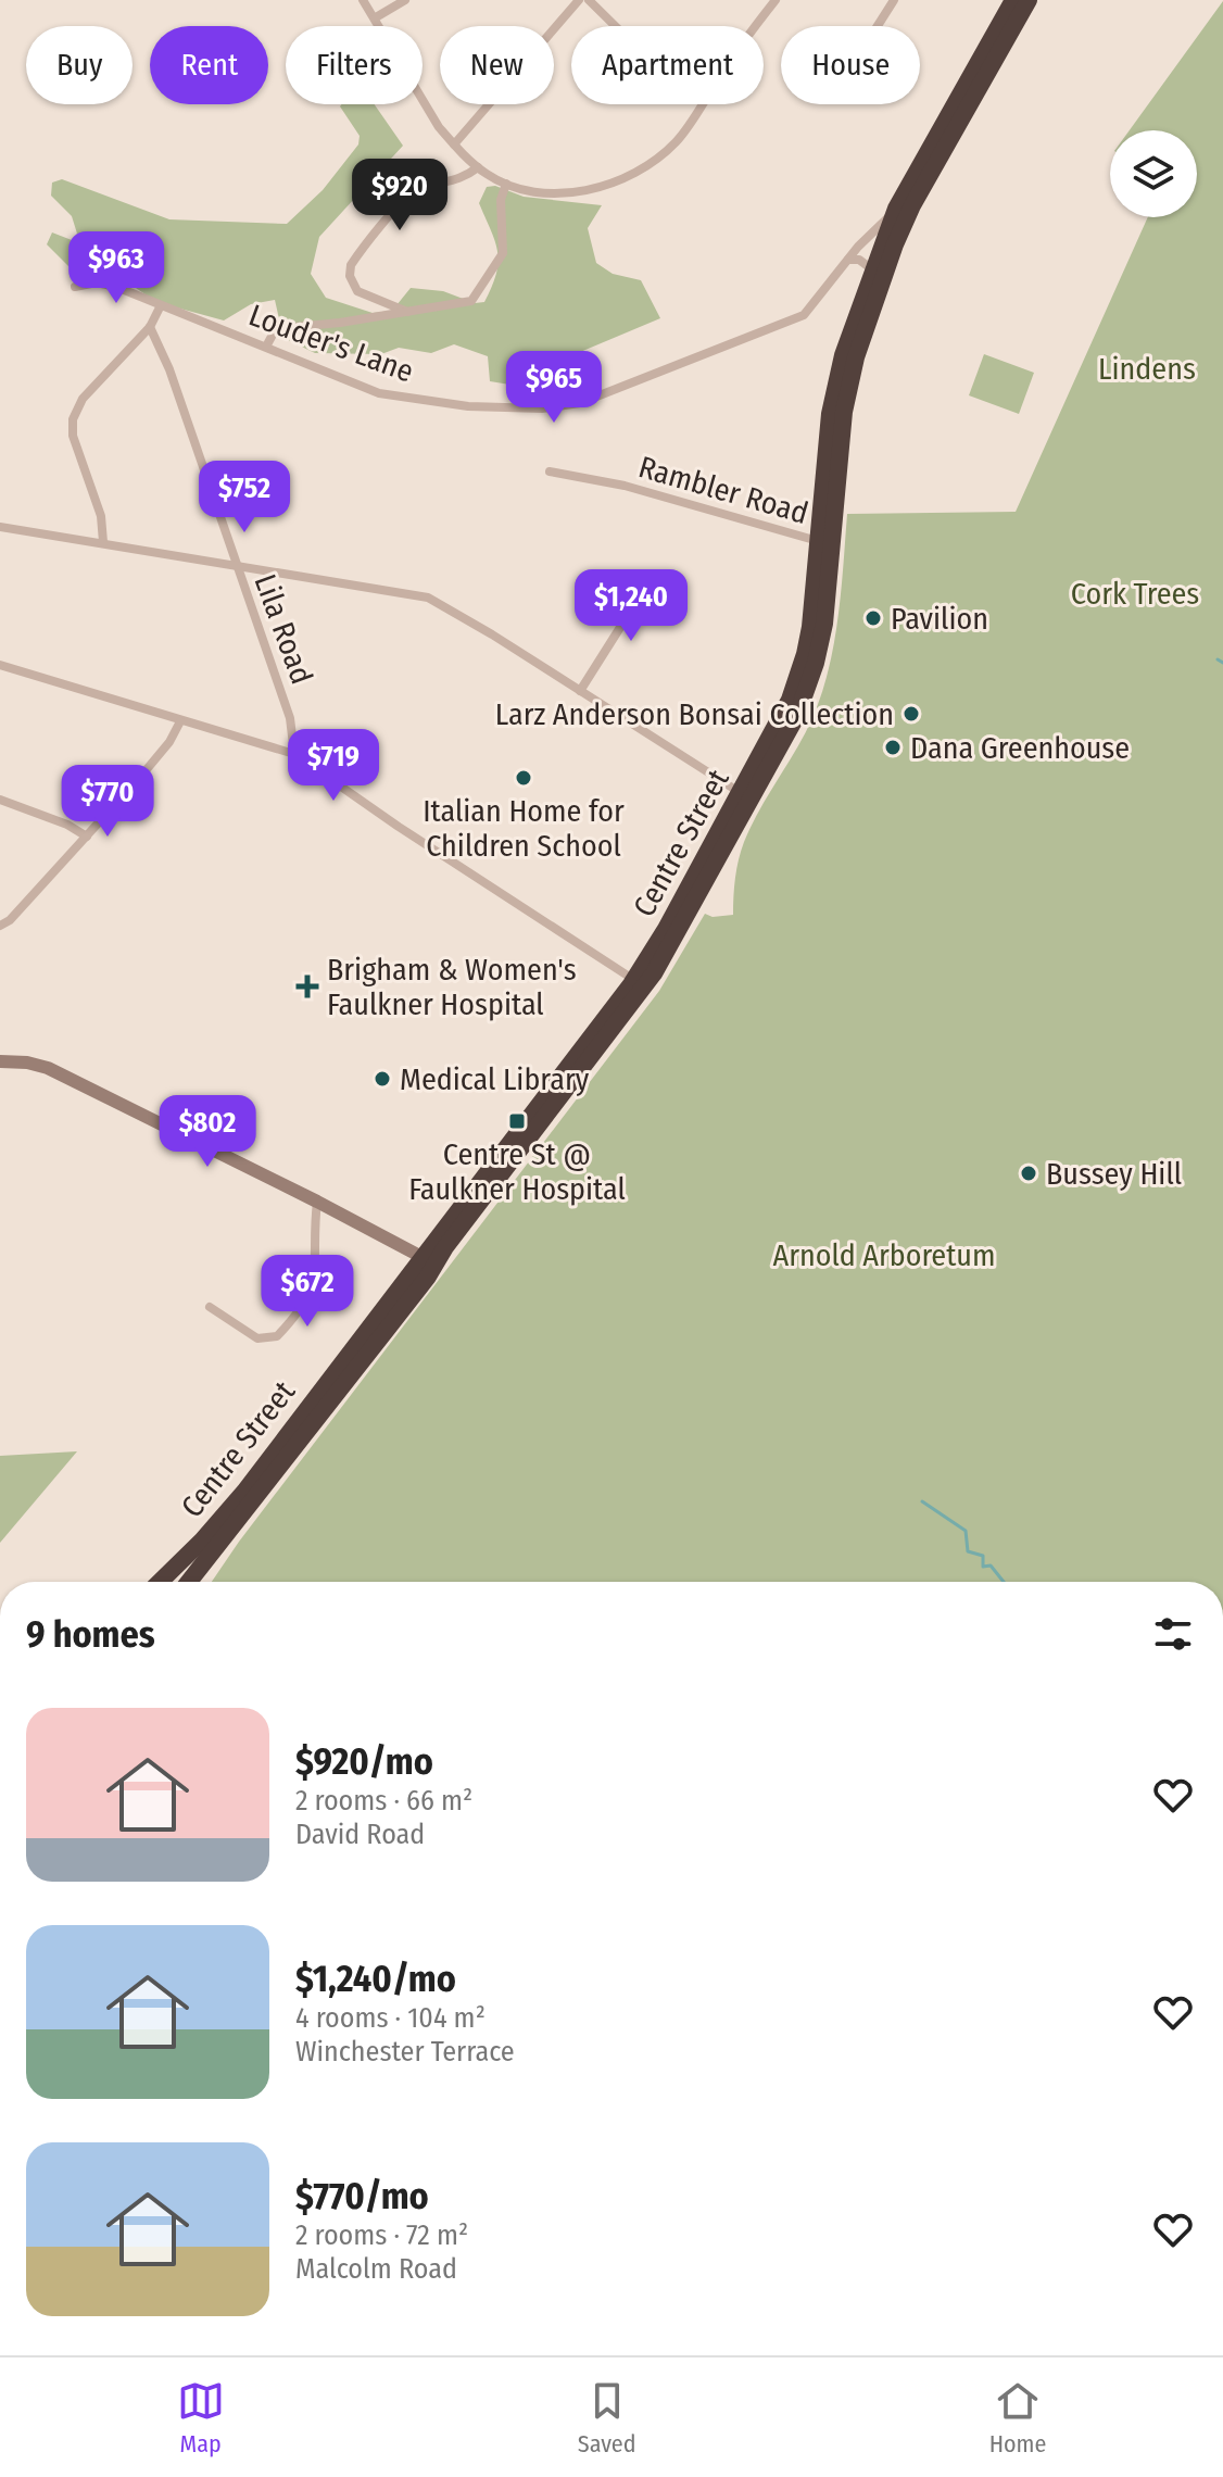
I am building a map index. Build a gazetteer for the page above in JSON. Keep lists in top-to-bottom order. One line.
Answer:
{"streets":{"highway":["Centre Street"],"street":["Louder's Lane","Rambler Road","Lila Road"]},"crossings":[["Louder's Lane","Centre Street"],["Rambler Road","Centre Street"]],"parks":["Lindens","Cork Trees","Arnold Arboretum"],"places":{"other":["Pavilion","Larz Anderson Bonsai Collection","Dana Greenhouse","Italian Home for Children School","Medical Library","Bussey Hill"],"health":["Brigham & Women's Faulkner Hospital"],"transit":["Centre St @ Faulkner Hospital"]},"page":{"chip":["Buy","Rent","Filters","New","Apartment","House"],"price":["$920","$963","$965","$752","$1,240","$719","$770","$802","$672"],"heading":"9 homes","list":[{"name":"$920/mo","note":"2 rooms · 66 m² · David Road"},{"name":"$1,240/mo","note":"4 rooms · 104 m² · Winchester Terrace"},{"name":"$770/mo","note":"2 rooms · 72 m² · Malcolm Road"}],"tabs":["Map","Saved","Home"]}}
